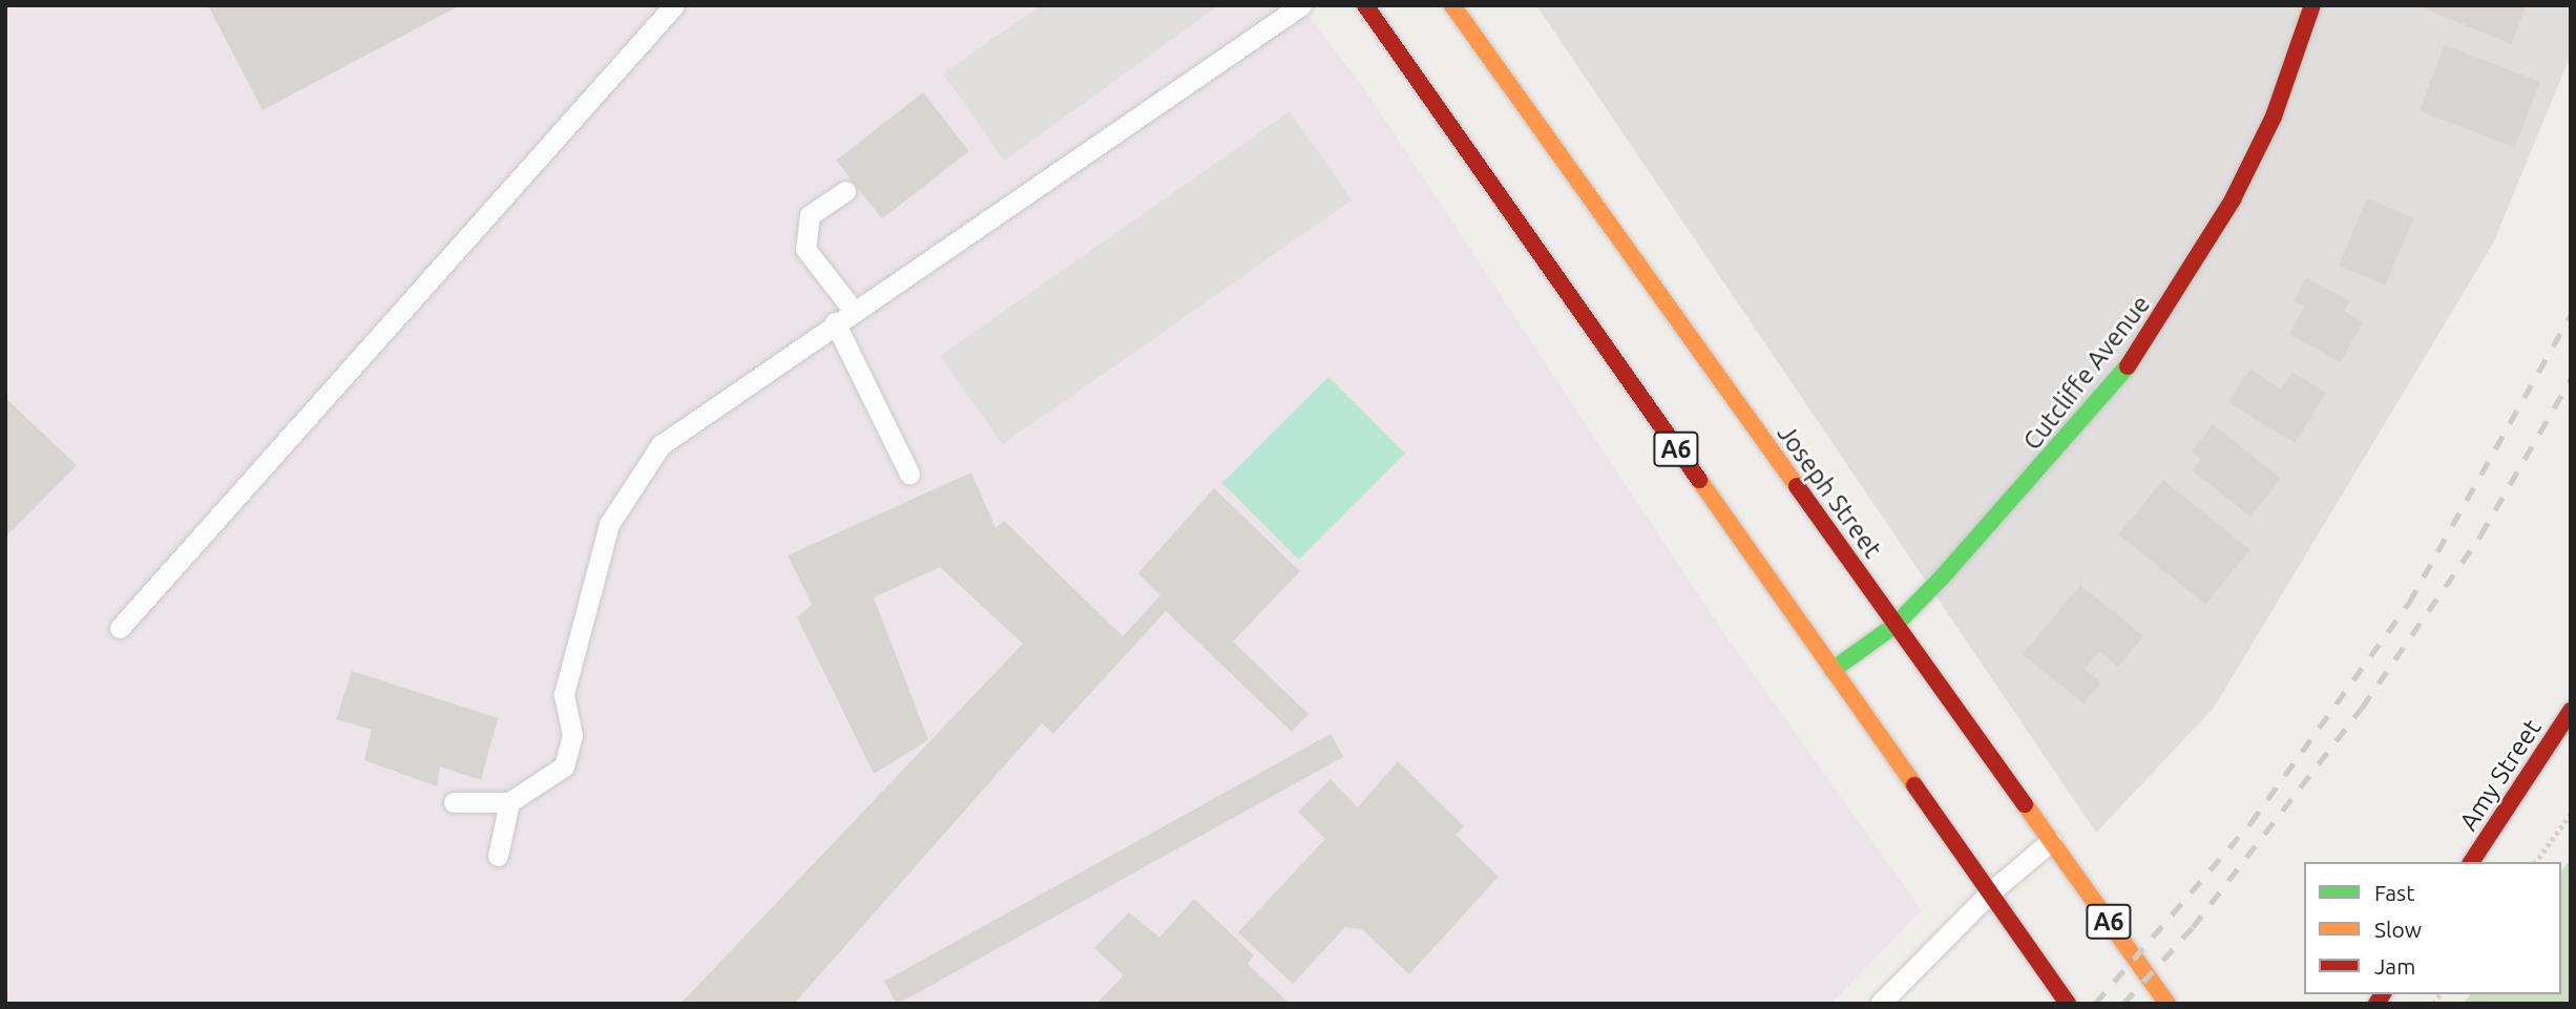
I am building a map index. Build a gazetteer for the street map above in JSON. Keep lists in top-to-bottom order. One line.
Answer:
{"streets":{"main road":["Cutcliffe Avenue","A6","Joseph Street","Amy Street"]},"crossings":[["Cutcliffe Avenue","A6"],["Cutcliffe Avenue","Joseph Street"]],"legend":["Fast","Slow","Jam"]}
